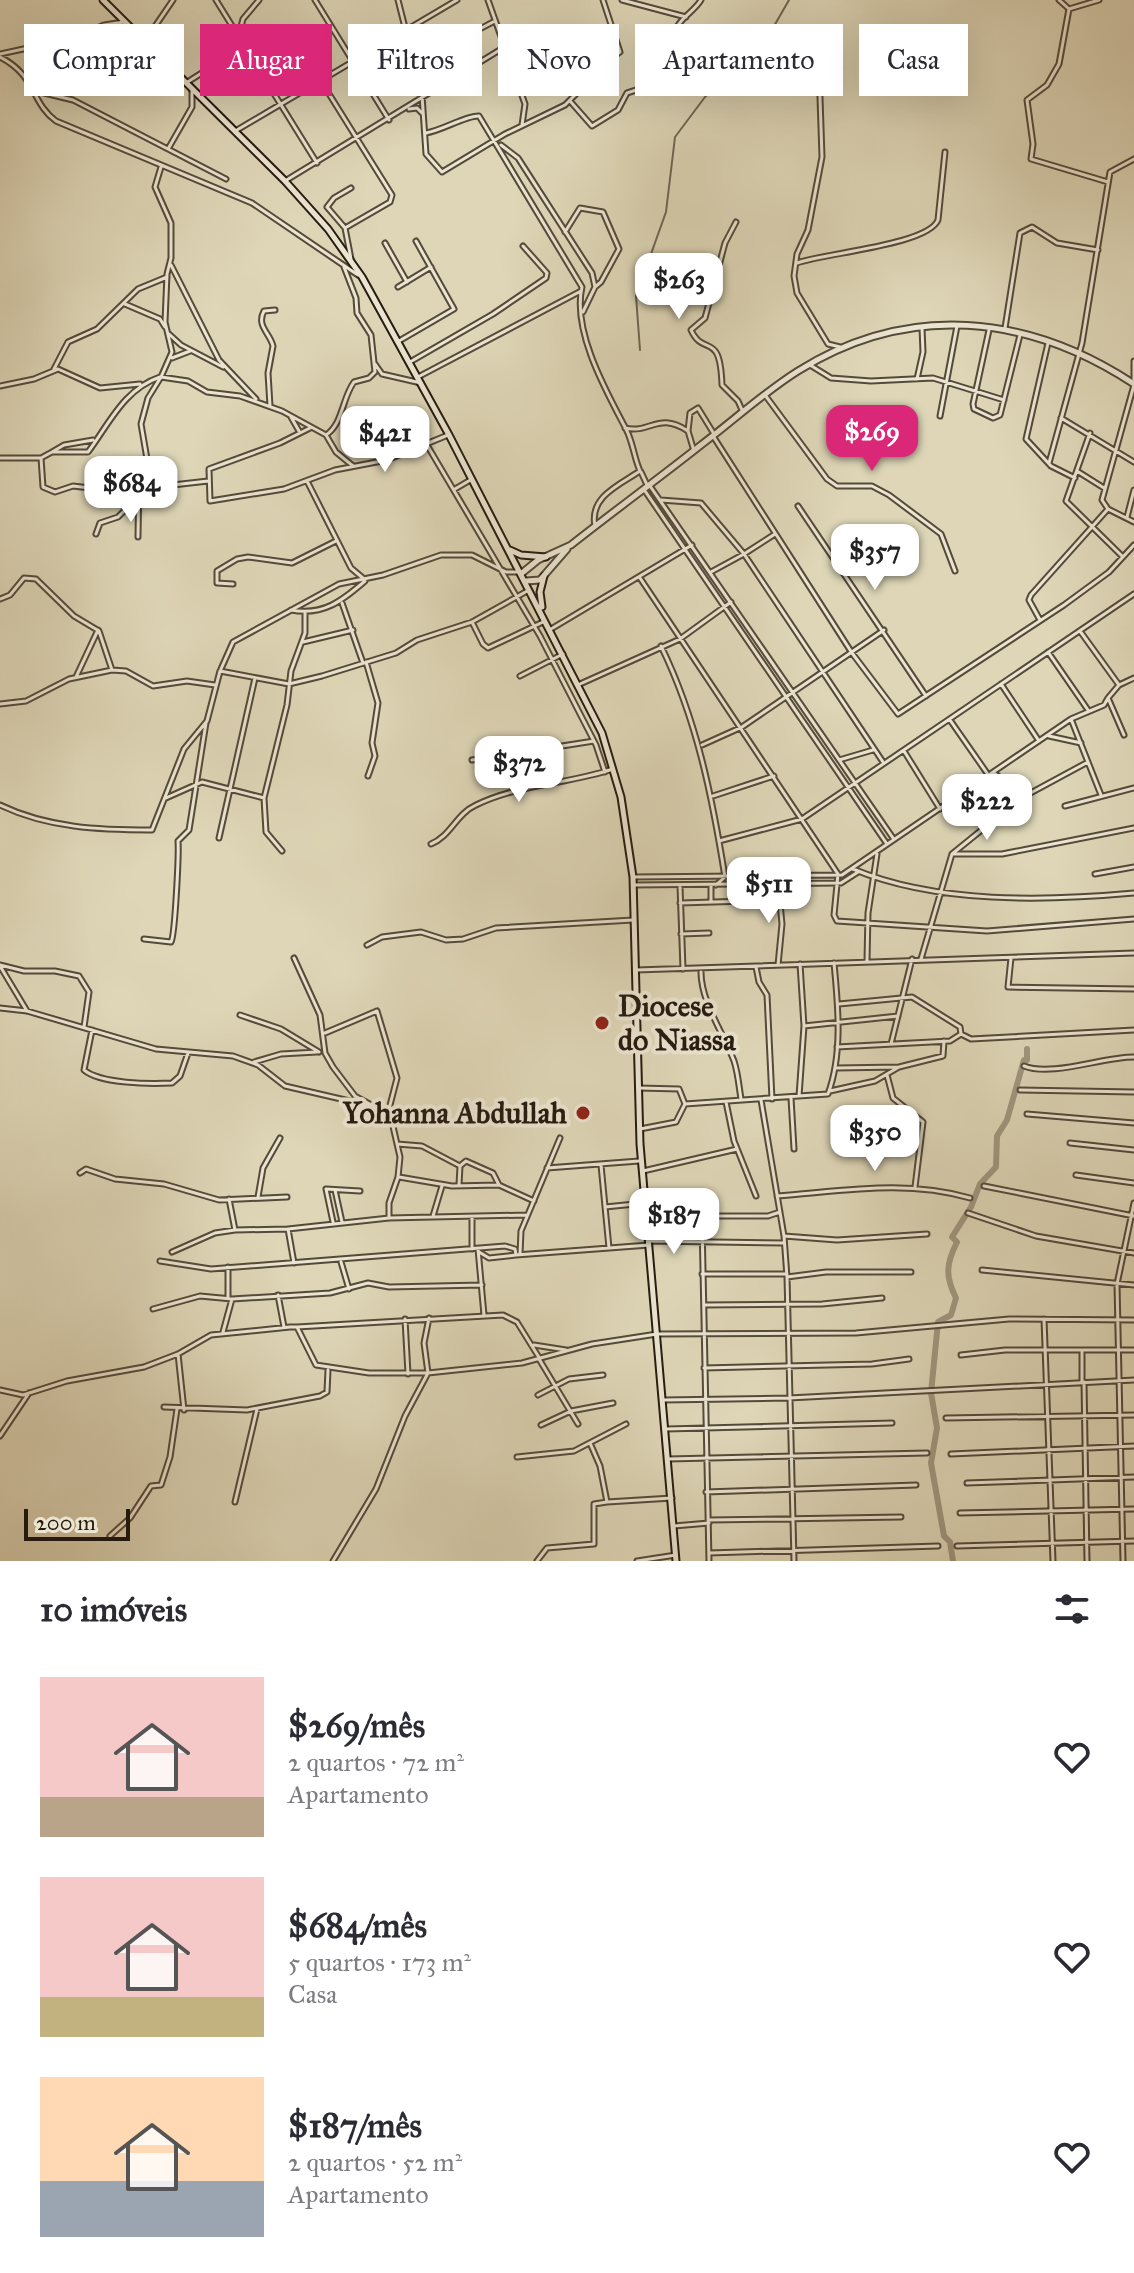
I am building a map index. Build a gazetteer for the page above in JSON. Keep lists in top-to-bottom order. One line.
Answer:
{"places":["Diocese do Niassa","Yohanna Abdullah"],"scale_bar":"200 m","page":{"chip":["Comprar","Alugar","Filtros","Novo","Apartamento","Casa"],"price":["$263","$269","$421","$684","$357","$372","$222","$511","$350","$187"],"scale":"200 m","heading":"10 imóveis","list":[{"name":"$269/mês","note":"2 quartos · 72 m² · Apartamento"},{"name":"$684/mês","note":"5 quartos · 173 m² · Casa"},{"name":"$187/mês","note":"2 quartos · 52 m² · Apartamento"}]}}
